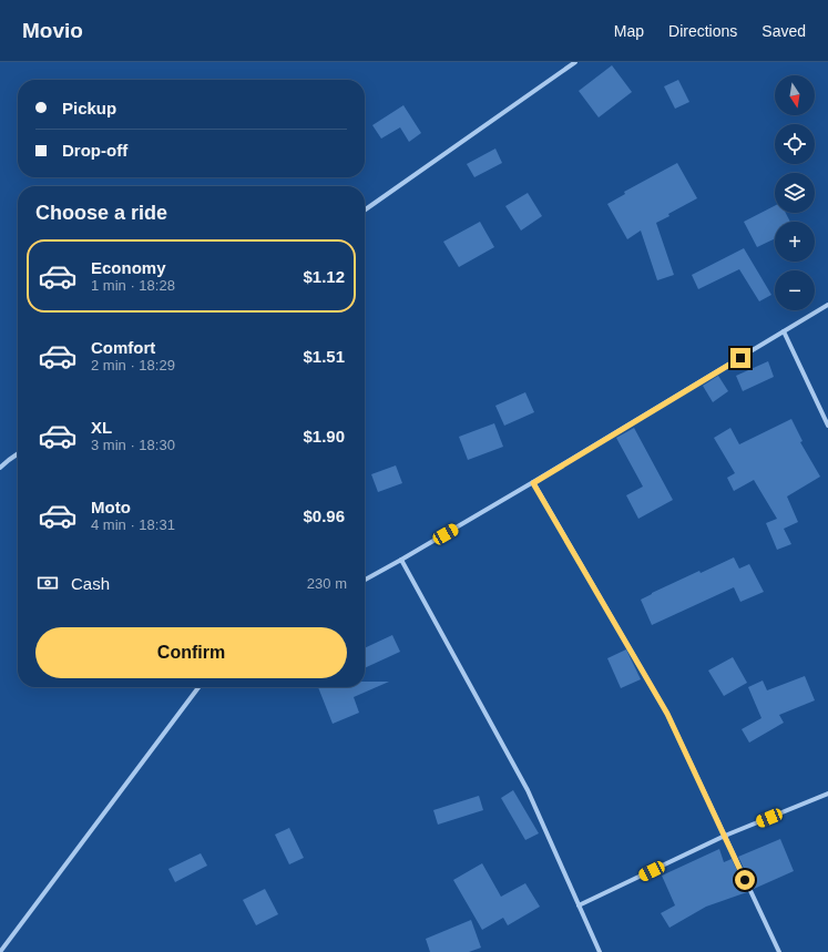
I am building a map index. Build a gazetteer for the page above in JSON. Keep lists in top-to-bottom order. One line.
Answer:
{"north":"bottom","page":{"header":"Movio","nav":["Map","Directions","Saved"],"map_buttons":["+","−"],"banner":["Pickup","Drop-off"],"heading":"Choose a ride","list":[{"name":"Economy","note":"1 min · 18:28","value":"$1.12"},{"name":"Comfort","note":"2 min · 18:29","value":"$1.51"},{"name":"XL","note":"3 min · 18:30","value":"$1.90"},{"name":"Moto","note":"4 min · 18:31","value":"$0.96"}],"pay":["Cash","230 m"],"buttons":"Confirm"}}
